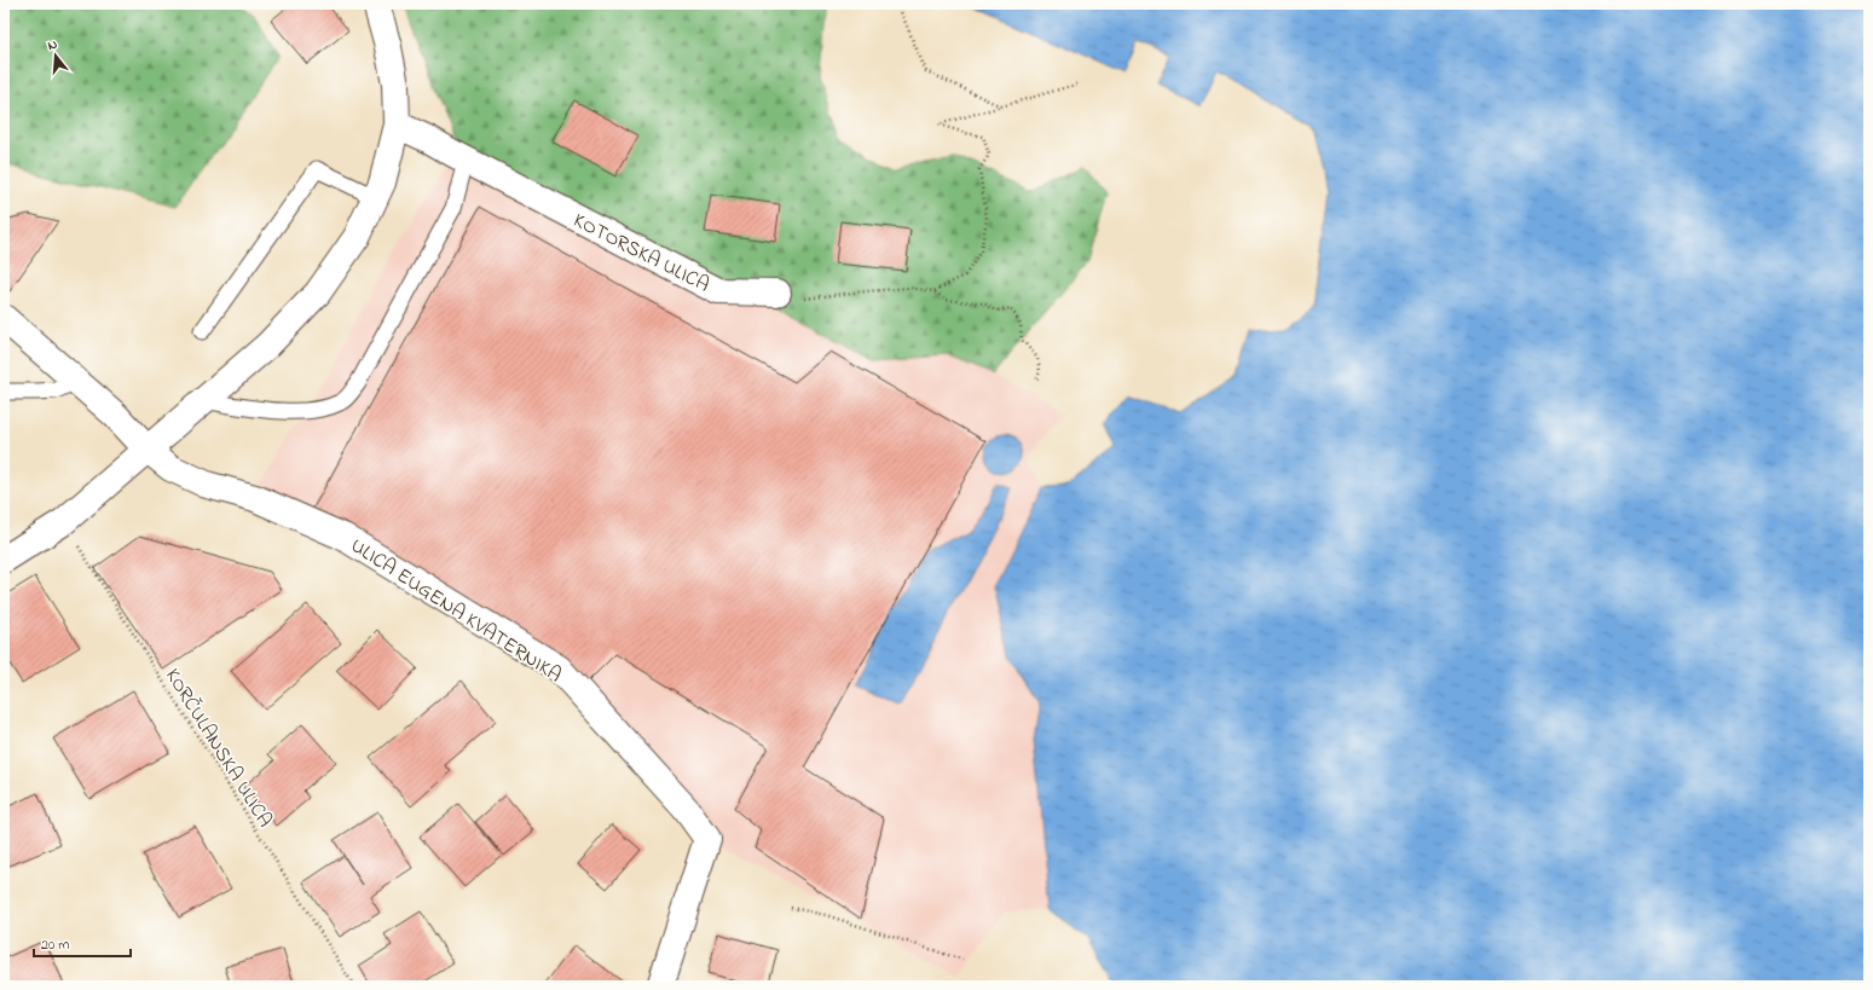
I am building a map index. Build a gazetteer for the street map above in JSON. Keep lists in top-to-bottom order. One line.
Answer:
{"streets":{"street":["KOTORSKA ULICA","ULICA EUGENA KVATERNIKA"],"path":["KORČULANSKA ULICA"]},"scale_bar":"20 m","north":"top"}
